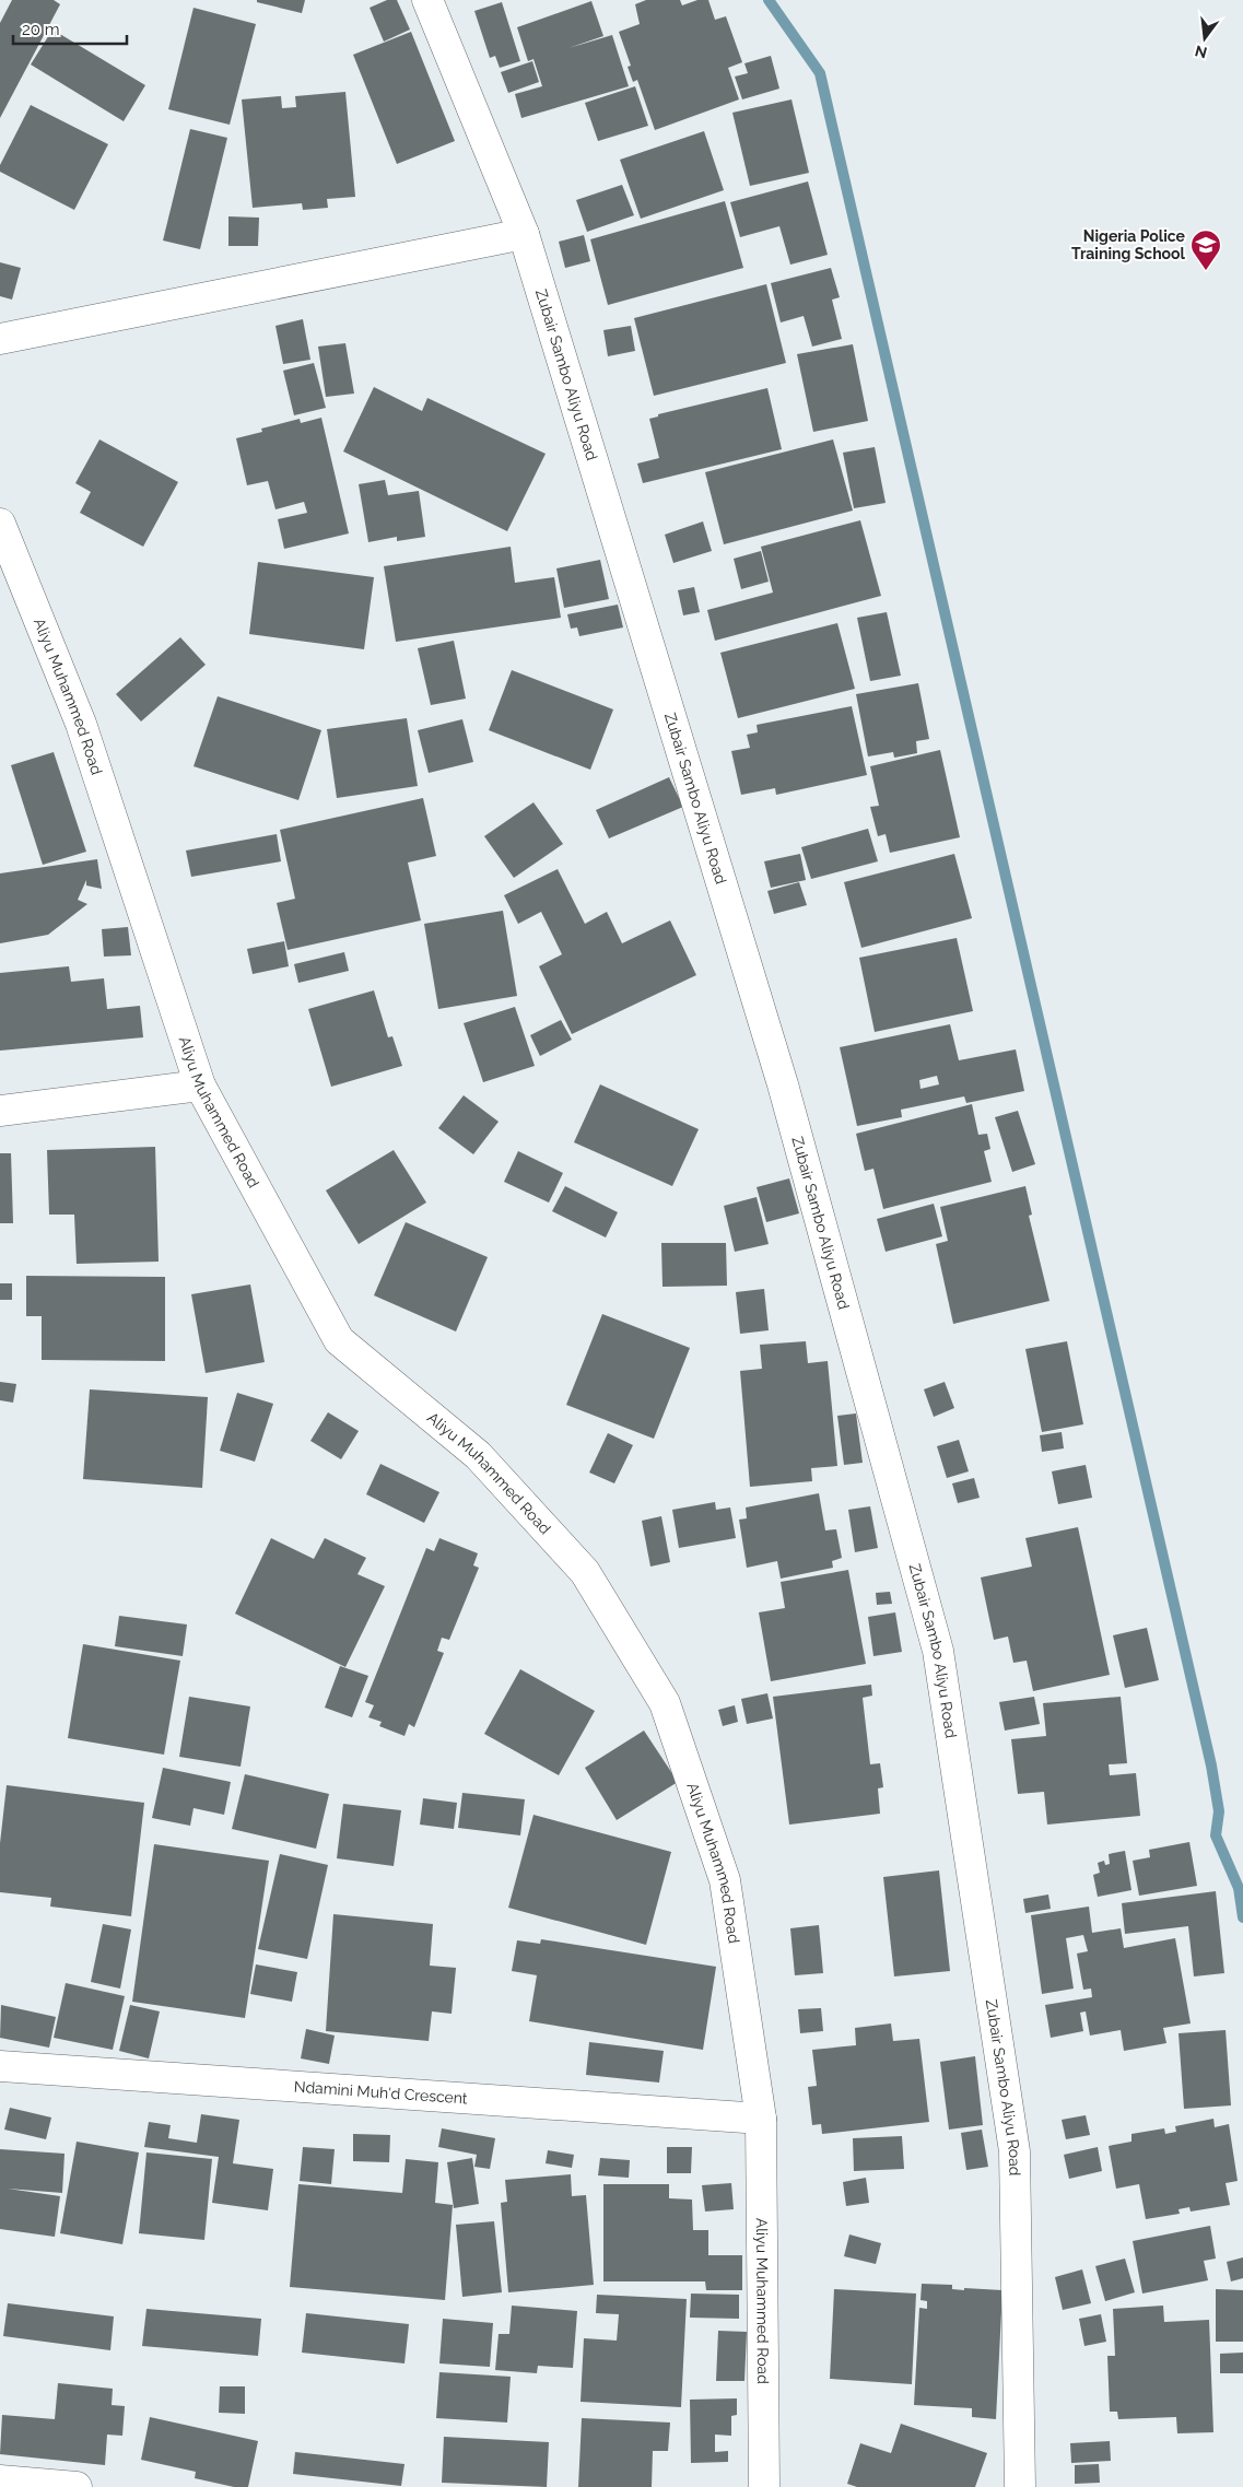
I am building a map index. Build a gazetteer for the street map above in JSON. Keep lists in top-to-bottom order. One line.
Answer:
{"streets":{"street":["Zubair Sambo Aliyu Road","Aliyu Muhammed Road","Ndamini Muh'd Crescent"]},"crossings":[["Aliyu Muhammed Road","Ndamini Muh'd Crescent"]],"places":{"school or university":["Nigeria Police Training School"]},"scale_bar":"20 m","north":"bottom"}
